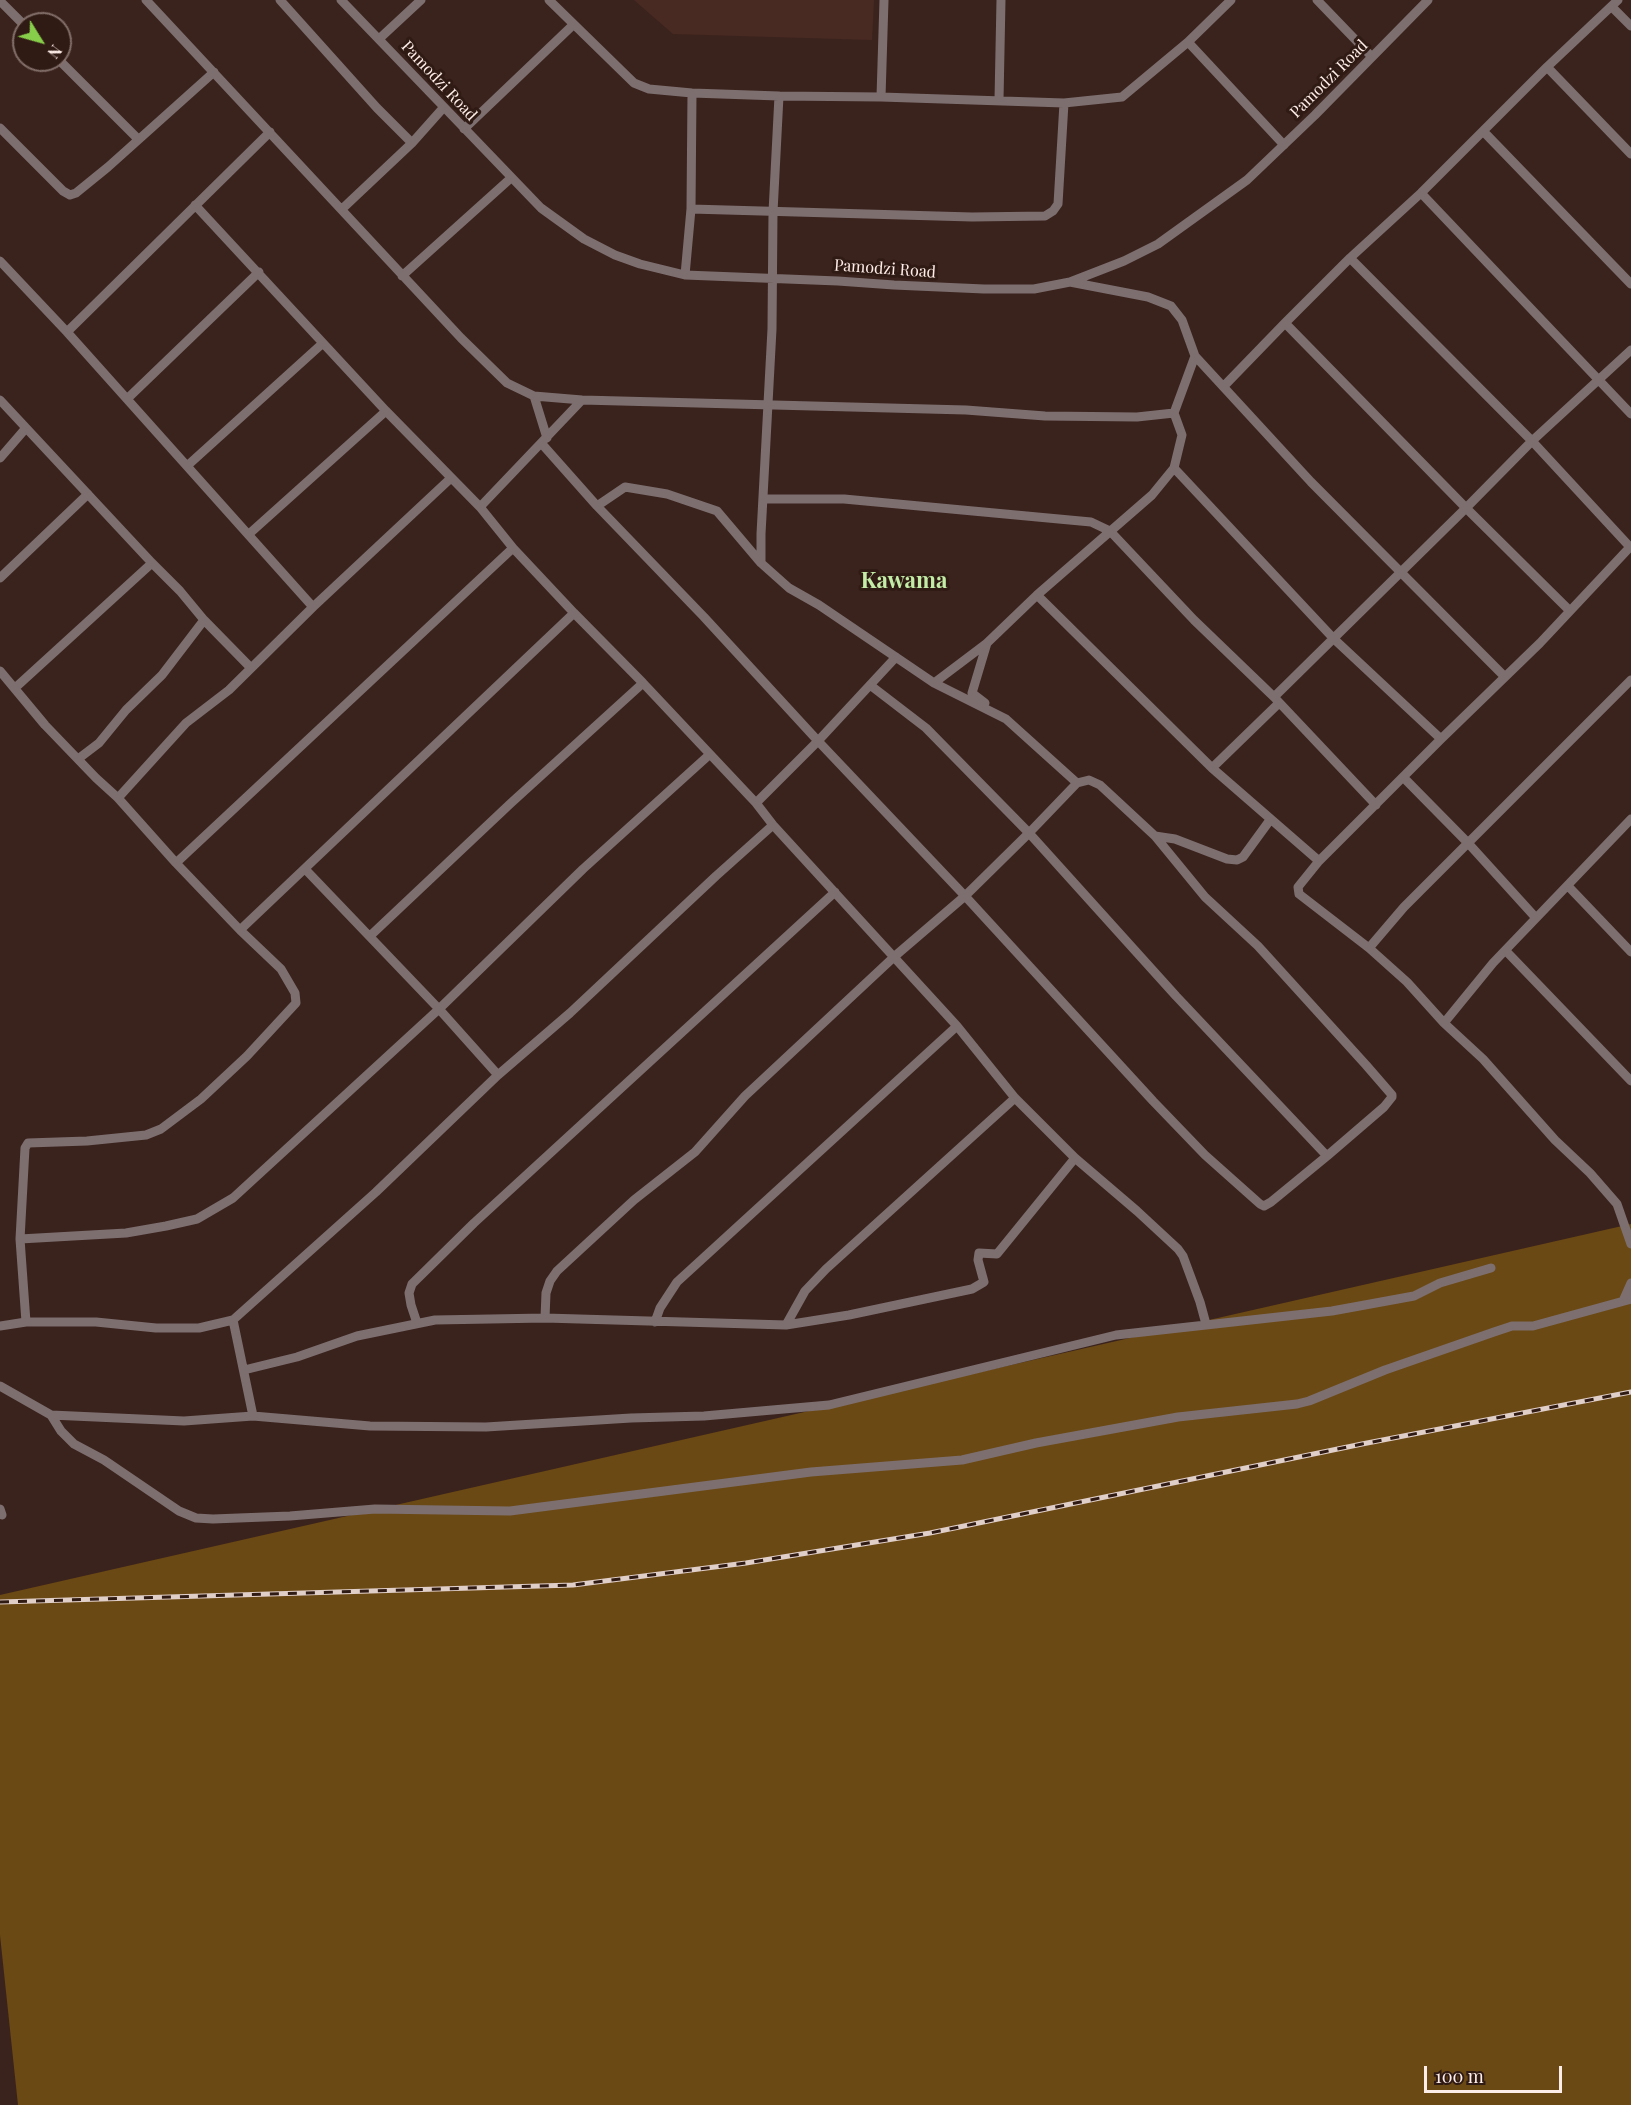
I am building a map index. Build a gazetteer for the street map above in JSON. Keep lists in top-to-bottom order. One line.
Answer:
{"streets":{"street":["Pamodzi Road"]},"districts":["Kawama"],"scale_bar":"100 m","north":"bottom right"}
